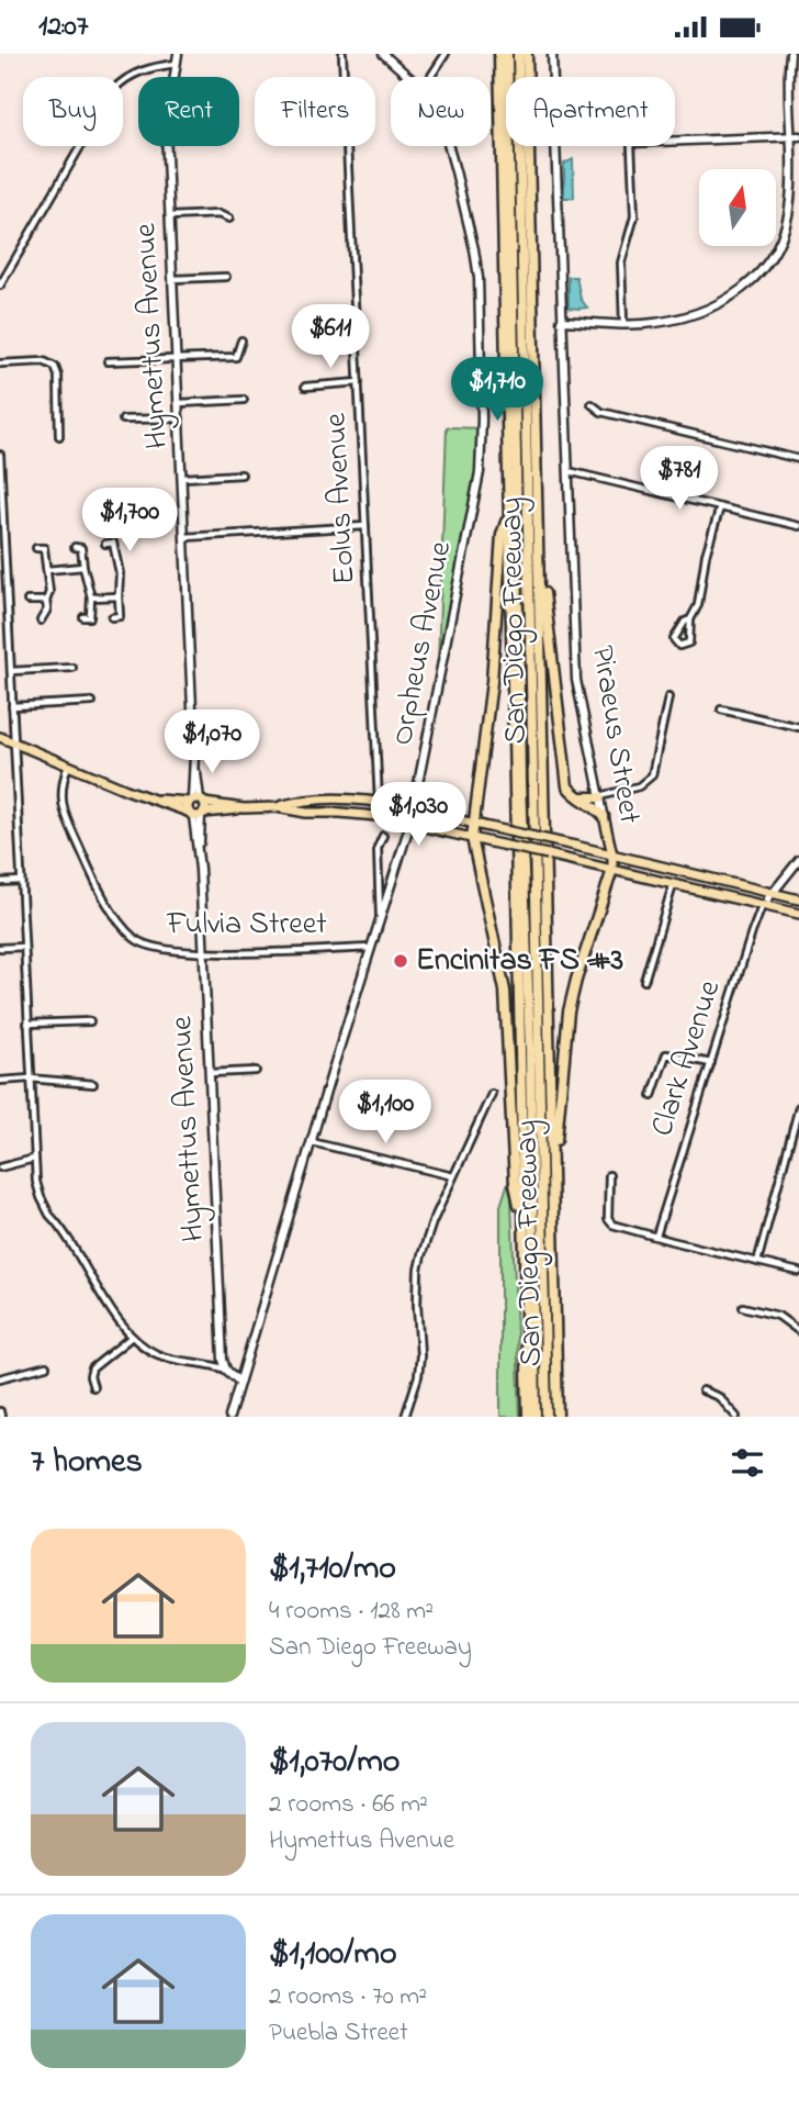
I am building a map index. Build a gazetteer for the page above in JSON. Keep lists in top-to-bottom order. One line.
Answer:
{"streets":{"highway":["San Diego Freeway"],"main road":["Piraeus Street"],"street":["Hymettus Avenue","Eolus Avenue","Orpheus Avenue","Fulvia Street","Clark Avenue"]},"crossings":[["Hymettus Avenue","Fulvia Street"],["Orpheus Avenue","Fulvia Street"]],"places":["Encinitas FS #3"],"north":"top","page":{"status":"12:07","chip":["Buy","Rent","Filters","New","Apartment"],"price":["$611","$1,710","$781","$1,700","$1,070","$1,030","$1,100"],"heading":"7 homes","list":[{"name":"$1,710/mo","note":"4 rooms · 128 m² · San Diego Freeway"},{"name":"$1,070/mo","note":"2 rooms · 66 m² · Hymettus Avenue"},{"name":"$1,100/mo","note":"2 rooms · 70 m² · Puebla Street"}]}}
